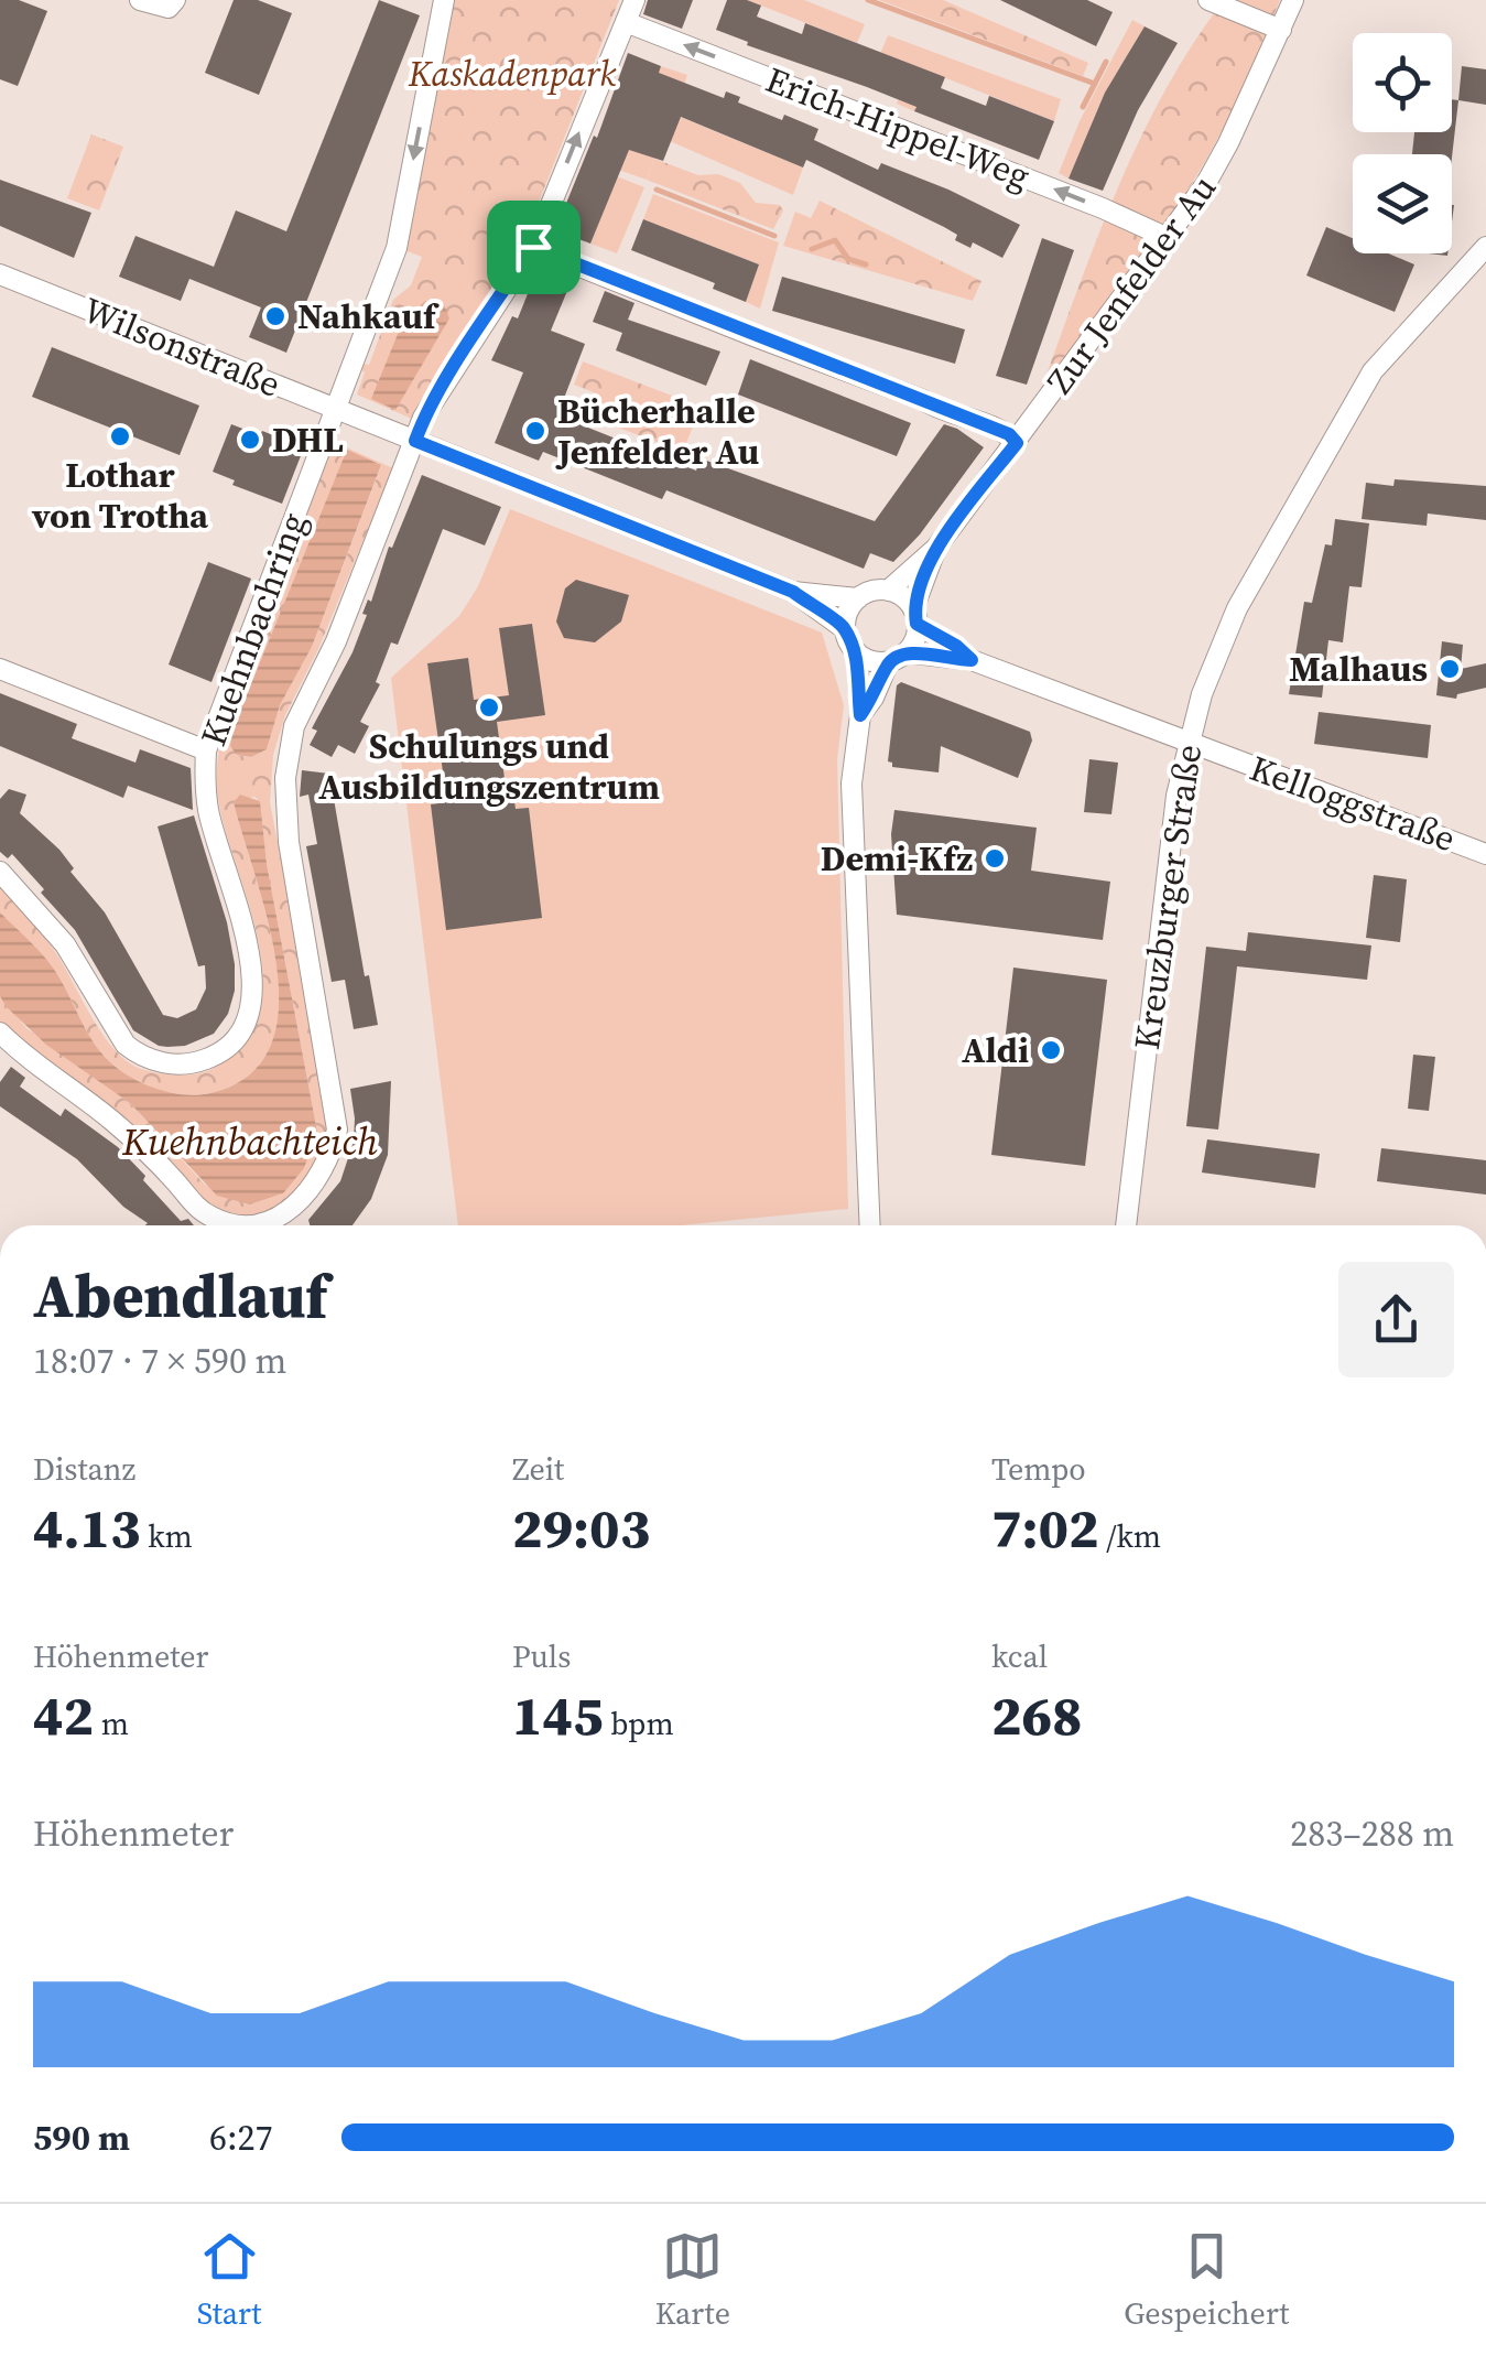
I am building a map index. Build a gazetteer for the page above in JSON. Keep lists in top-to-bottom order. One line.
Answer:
{"streets":{"street":["Erich-Hippel-Weg","Zur Jenfelder Au","Wilsonstraße","Kuehnbachring","Kelloggstraße","Kreuzburger Straße"]},"crossings":[["Erich-Hippel-Weg","Zur Jenfelder Au"],["Zur Jenfelder Au","Wilsonstraße"],["Zur Jenfelder Au","Kelloggstraße"],["Wilsonstraße","Kuehnbachring"],["Wilsonstraße","Kelloggstraße"],["Kelloggstraße","Kreuzburger Straße"]],"one_way":["Erich-Hippel-Weg"],"water":["Kuehnbachteich"],"parks":["Kaskadenpark"],"places":["Nahkauf","Bücherhalle Jenfelder Au","Lothar von Trotha","DHL","Malhaus","Schulungs und Ausbildungszentrum","Demi-Kfz","Aldi"],"page":{"heading":["Abendlauf","18:07 · 7 × 590 m"],"stats":[["Distanz","4.13 km"],["Zeit","29:03"],["Tempo","7:02 /km"],["Höhenmeter","42 m"],["Puls","145 bpm"],["kcal","268"]],"chart":["Höhenmeter","283–288 m"],"list":[{"name":"590 m","note":"6:27"}],"tabs":["Start","Karte","Gespeichert"]}}
